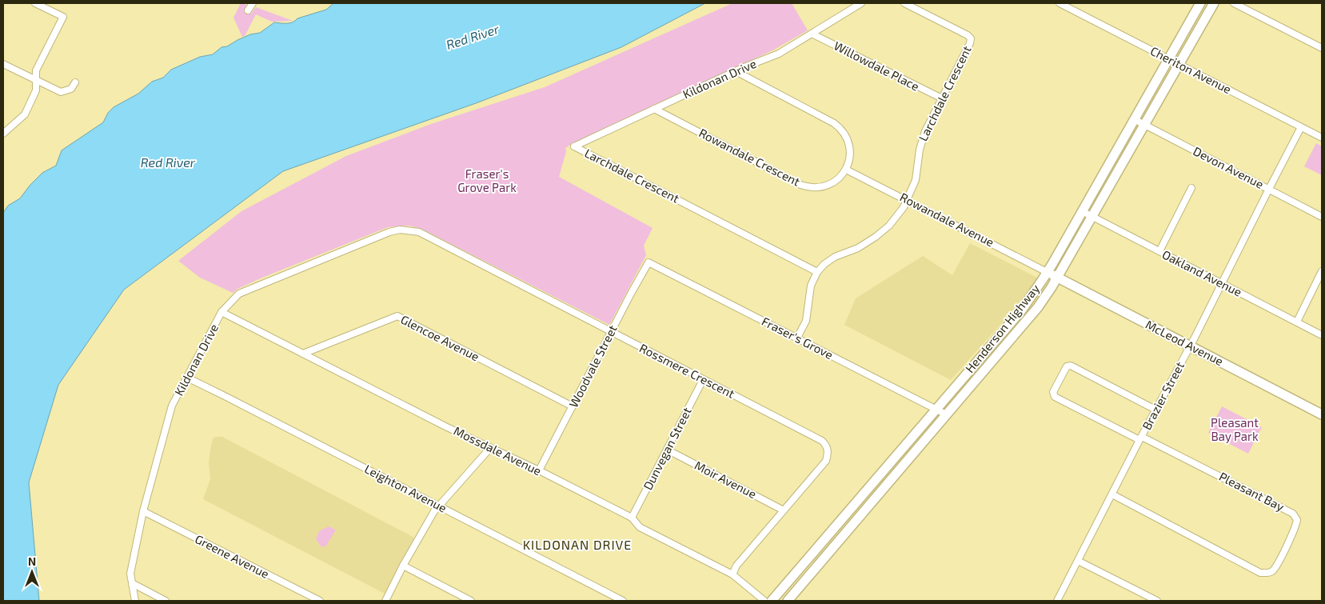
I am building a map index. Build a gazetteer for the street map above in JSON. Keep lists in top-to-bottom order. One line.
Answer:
{"streets":{"main road":["Henderson Highway","McLeod Avenue"],"street":["Willowdale Place","Cheriton Avenue","Kildonan Drive","Larchdale Crescent","Rowandale Crescent","Devon Avenue","Rowandale Avenue","Oakland Avenue","Glencoe Avenue","Fraser's Grove","Woodvale Street","Rossmere Crescent","Brazier Street","Dunvegan Street","Mossdale Avenue","Moir Avenue","Leighton Avenue","Pleasant Bay","Greene Avenue"]},"crossings":[["Willowdale Place","Kildonan Drive"],["Willowdale Place","Larchdale Crescent"],["Cheriton Avenue","Henderson Highway"],["Cheriton Avenue","Brazier Street"],["Kildonan Drive","Larchdale Crescent"],["Kildonan Drive","Rowandale Crescent"],["Kildonan Drive","Rossmere Crescent"],["Kildonan Drive","Mossdale Avenue"],["Kildonan Drive","Leighton Avenue"],["Kildonan Drive","Greene Avenue"],["Larchdale Crescent","Rowandale Avenue"],["Larchdale Crescent","Fraser's Grove"],["Rowandale Crescent","Rowandale Avenue"],["Devon Avenue","Henderson Highway"],["Devon Avenue","Brazier Street"],["Rowandale Avenue","Henderson Highway"],["Rowandale Avenue","McLeod Avenue"],["Oakland Avenue","Henderson Highway"],["Oakland Avenue","Brazier Street"],["Henderson Highway","Fraser's Grove"],["Henderson Highway","McLeod Avenue"],["Glencoe Avenue","Woodvale Street"],["Glencoe Avenue","Mossdale Avenue"],["Fraser's Grove","Woodvale Street"],["McLeod Avenue","Brazier Street"],["Woodvale Street","Rossmere Crescent"],["Woodvale Street","Mossdale Avenue"],["Rossmere Crescent","Dunvegan Street"],["Rossmere Crescent","Mossdale Avenue"],["Rossmere Crescent","Moir Avenue"],["Brazier Street","Pleasant Bay"],["Dunvegan Street","Mossdale Avenue"],["Dunvegan Street","Moir Avenue"]],"districts":["KILDONAN DRIVE"],"water":["Red River"],"parks":["Fraser's Grove Park","Pleasant Bay Park"],"north":"top"}
